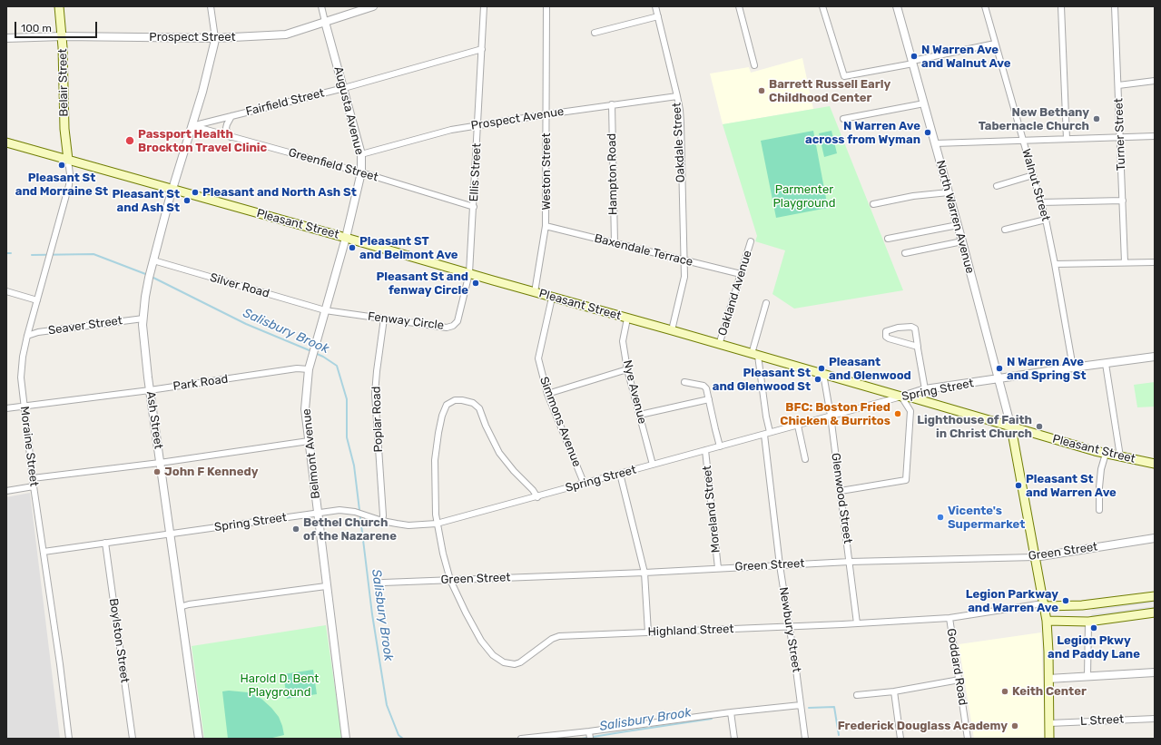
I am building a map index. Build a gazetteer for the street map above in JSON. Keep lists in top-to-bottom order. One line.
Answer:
{"streets":{"main road":["Belair Street","Pleasant Street"],"street":["Prospect Street","Fairfield Street","Augusta Avenue","Prospect Avenue","Turner Street","Oakdale Street","Greenfield Street","Weston Street","Ellis Street","Hampton Road","Walnut Street","North Warren Avenue","Baxendale Terrace","Silver Road","Oakland Avenue","Fenway Circle","Seaver Street","Park Road","Spring Street","Nye Avenue","Poplar Road","Ash Street","Simmons Avenue","Moraine Street","Belmont Avenue","Glenwood Street","Moreland Street","Green Street","Newbury Street","Highland Street","Boylston Street","Goddard Road","L Street"]},"crossings":[["Prospect Street","Belair Street"],["Prospect Street","Augusta Avenue"],["Prospect Street","Ash Street"],["Belair Street","Pleasant Street"],["Belair Street","Moraine Street"],["Fairfield Street","Augusta Avenue"],["Fairfield Street","Greenfield Street"],["Fairfield Street","Ellis Street"],["Fairfield Street","Ash Street"],["Augusta Avenue","Prospect Avenue"],["Augusta Avenue","Greenfield Street"],["Augusta Avenue","Pleasant Street"],["Augusta Avenue","Belmont Avenue"],["Prospect Avenue","Oakdale Street"],["Prospect Avenue","Weston Street"],["Prospect Avenue","Ellis Street"],["Prospect Avenue","Hampton Road"],["Oakdale Street","Pleasant Street"],["Oakdale Street","Baxendale Terrace"],["Greenfield Street","Ellis Street"],["Greenfield Street","Ash Street"],["Weston Street","Pleasant Street"],["Weston Street","Baxendale Terrace"],["Ellis Street","Pleasant Street"],["Ellis Street","Fenway Circle"],["Hampton Road","Baxendale Terrace"],["Walnut Street","Spring Street"],["North Warren Avenue","Pleasant Street"],["North Warren Avenue","Spring Street"],["Pleasant Street","Oakland Avenue"],["Pleasant Street","Fenway Circle"],["Pleasant Street","Spring Street"],["Pleasant Street","Nye Avenue"],["Pleasant Street","Ash Street"],["Pleasant Street","Simmons Avenue"],["Pleasant Street","Moraine Street"],["Pleasant Street","Belmont Avenue"],["Pleasant Street","Glenwood Street"],["Pleasant Street","Newbury Street"],["Baxendale Terrace","Oakland Avenue"],["Silver Road","Fenway Circle"],["Silver Road","Ash Street"],["Silver Road","Belmont Avenue"],["Fenway Circle","Poplar Road"],["Fenway Circle","Belmont Avenue"],["Seaver Street","Ash Street"],["Seaver Street","Moraine Street"],["Park Road","Ash Street"],["Park Road","Moraine Street"],["Park Road","Belmont Avenue"],["Spring Street","Nye Avenue"],["Spring Street","Poplar Road"],["Spring Street","Ash Street"],["Spring Street","Simmons Avenue"],["Spring Street","Moraine Street"],["Spring Street","Belmont Avenue"],["Spring Street","Glenwood Street"],["Spring Street","Moreland Street"],["Spring Street","Newbury Street"],["Spring Street","Highland Street"],["Spring Street","Boylston Street"],["Glenwood Street","Green Street"],["Glenwood Street","Highland Street"],["Moreland Street","Green Street"],["Green Street","Newbury Street"],["Green Street","Highland Street"],["Newbury Street","Highland Street"],["Highland Street","Goddard Road"]],"water":["Salisbury Brook"],"parks":["Parmenter Playground","Harold D. Bent Playground"],"places":["N Warren Ave and Walnut Ave","Barrett Russell Early Childhood Center","New Bethany Tabernacle Church","N Warren Ave across from Wyman","Passport Health Brockton Travel Clinic","Pleasant St and Morraine St","Pleasant and North Ash St","Pleasant St and Ash St","Pleasant ST and Belmont Ave","Pleasant St and fenway Circle","Pleasant and Glenwood","N Warren Ave and Spring St","Pleasant St and Glenwood St","BFC: Boston Fried Chicken & Burritos","Lighthouse of Faith in Christ Church","John F Kennedy","Pleasant St and Warren Ave","Vicente's Supermarket","Bethel Church of the Nazarene","Legion Parkway and Warren Ave","Legion Pkwy and Paddy Lane","Keith Center","Frederick Douglass Academy"],"scale_bar":"100 m"}
